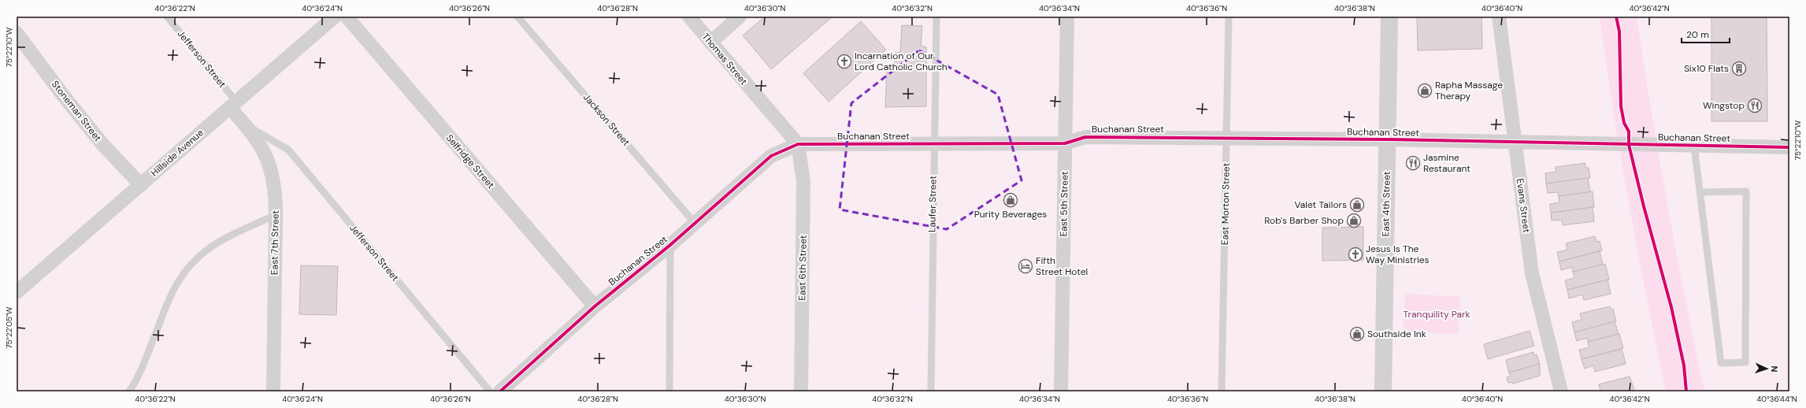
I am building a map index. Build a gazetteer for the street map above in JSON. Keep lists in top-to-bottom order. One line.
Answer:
{"streets":{"main road":["East 4th Street"],"street":["Thomas Street","Stoneman Street","Buchanan Street","Hillside Avenue","Selfridge Street","East 5th Street","Evans Street","East 7th Street","East 6th Street"],"lane":["Jefferson Street","Jackson Street","Laufer Street","East Morton Street"]},"crossings":[["Jefferson Street","Hillside Avenue"],["Jefferson Street","East 7th Street"],["Thomas Street","Buchanan Street"],["Thomas Street","East 6th Street"],["Stoneman Street","Hillside Avenue"],["Jackson Street","Buchanan Street"],["Buchanan Street","Selfridge Street"],["Buchanan Street","Laufer Street"],["Buchanan Street","East 5th Street"],["Buchanan Street","East Morton Street"],["Buchanan Street","East 4th Street"],["Buchanan Street","Evans Street"],["Buchanan Street","East 6th Street"],["Hillside Avenue","East 7th Street"]],"parks":["Tranquility Park"],"places":{"church":["Incarnation of Our Lord Catholic Church","Jesus Is The Way Ministries"],"building":["Six10 Flats"],"shop":["Rapha Massage Therapy","Purity Beverages","Valet Tailors","Rob's Barber Shop","Southside Ink"],"restaurant":["Wingstop","Jasmine Restaurant"],"hotel":["Fifth Street Hotel"]},"scale_bar":"20 m","north":"right","coordinates":["40°36'22\"N","40°36'24\"N","40°36'26\"N","40°36'28\"N","40°36'30\"N","40°36'32\"N","40°36'34\"N","40°36'36\"N","40°36'38\"N","40°36'40\"N","40°36'42\"N","75°22'10\"W","75°22'05\"W","40°36'44\"N"]}
